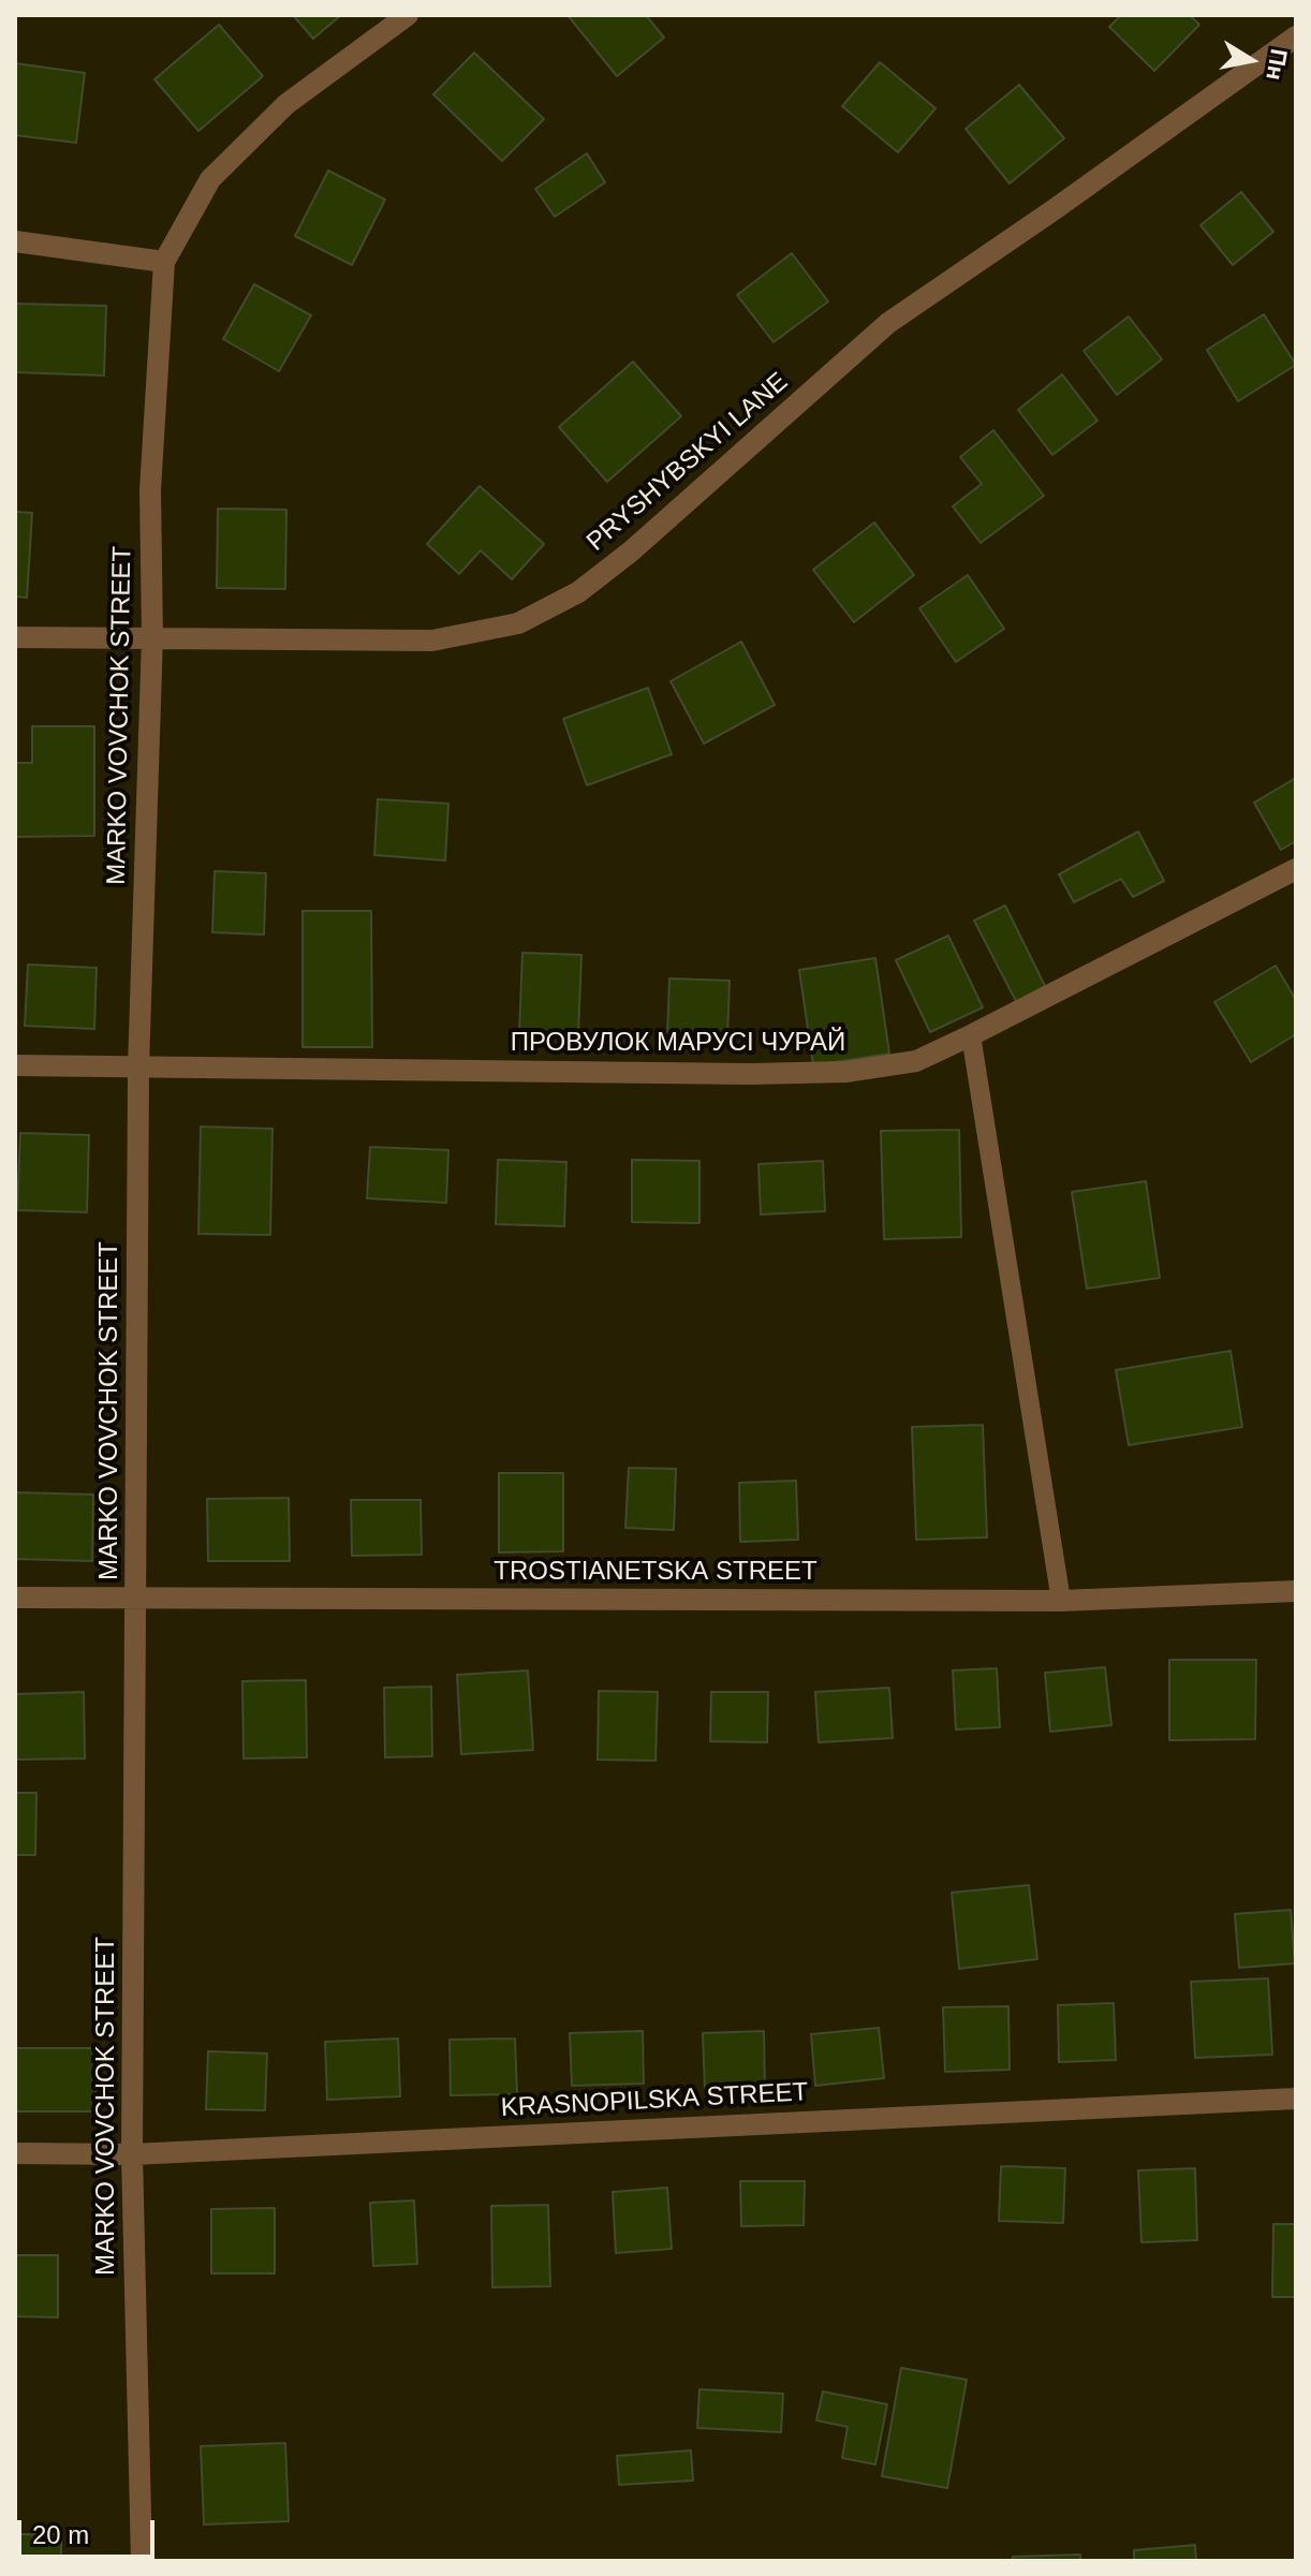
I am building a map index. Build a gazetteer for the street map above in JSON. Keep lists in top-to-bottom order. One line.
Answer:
{"streets":{"street":["PRYSHYBSKYI LANE","MARKO VOVCHOK STREET","ПРОВУЛОК МАРУСІ ЧУРАЙ","TROSTIANETSKA STREET","KRASNOPILSKA STREET"]},"crossings":[["PRYSHYBSKYI LANE","MARKO VOVCHOK STREET"],["MARKO VOVCHOK STREET","ПРОВУЛОК МАРУСІ ЧУРАЙ"],["MARKO VOVCHOK STREET","TROSTIANETSKA STREET"],["MARKO VOVCHOK STREET","KRASNOPILSKA STREET"]],"scale_bar":"20 m","north":"right"}
